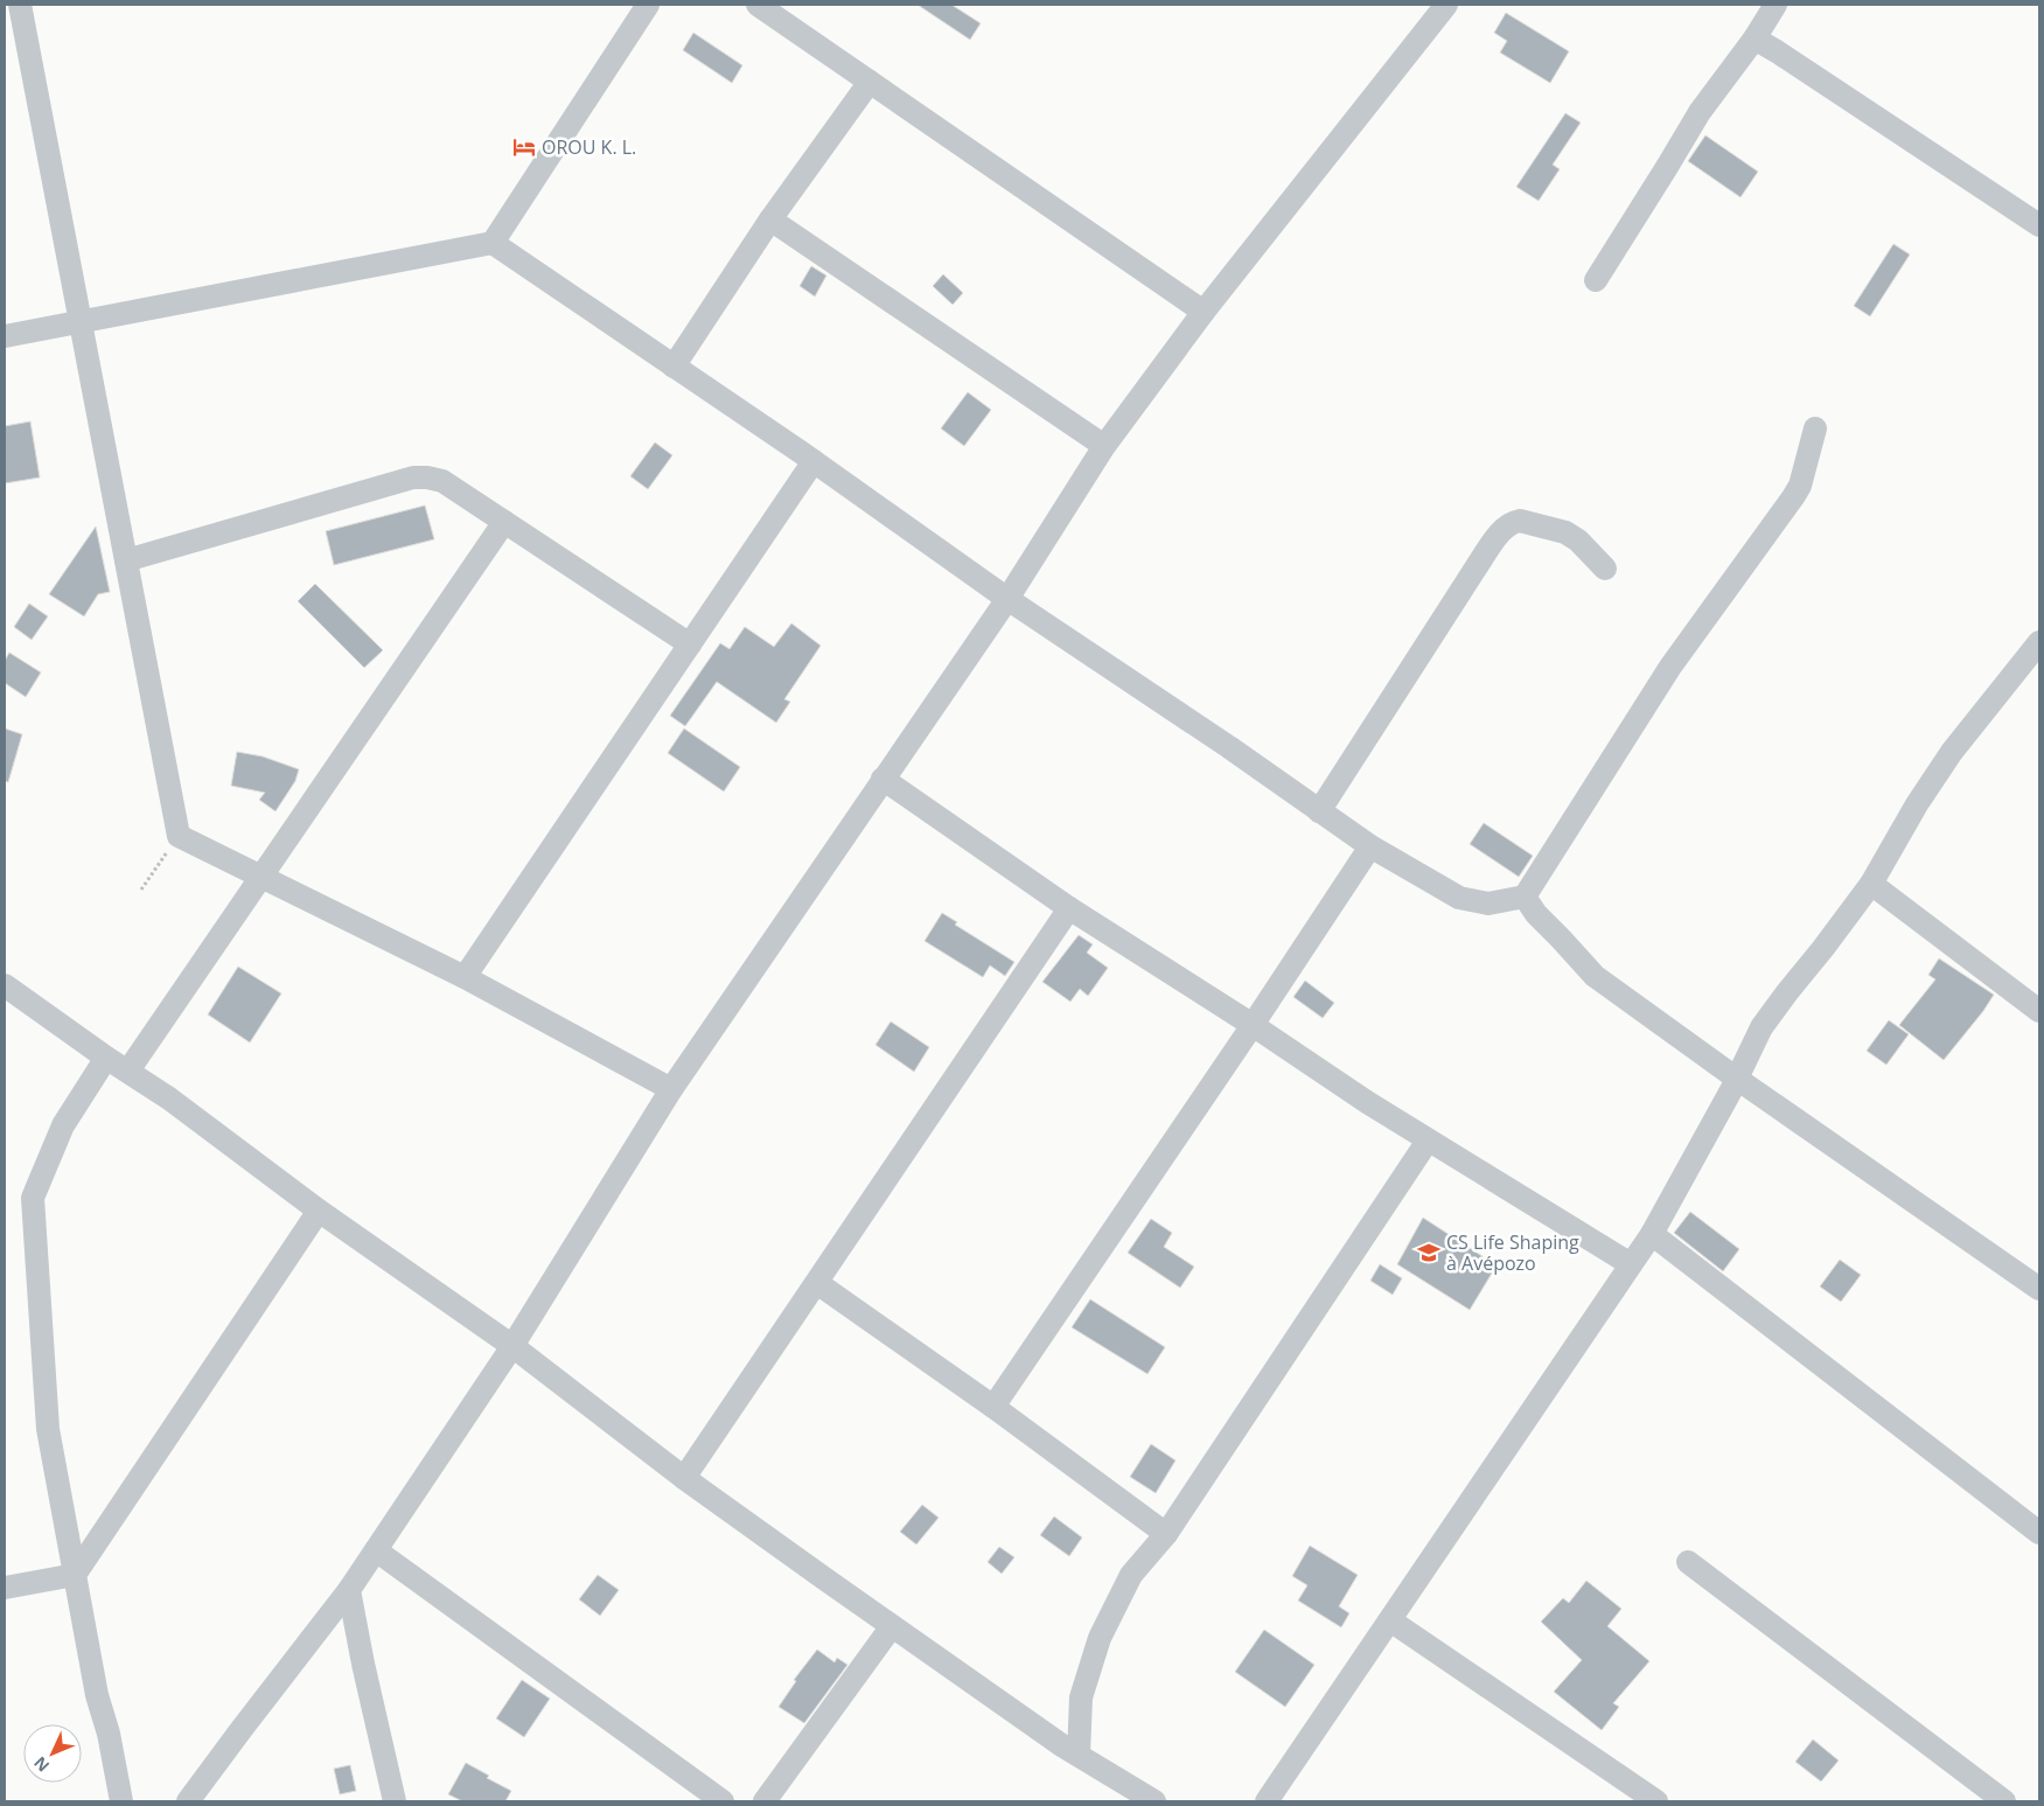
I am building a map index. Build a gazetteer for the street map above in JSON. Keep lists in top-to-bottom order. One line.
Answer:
{"places":{"hotel":["OROU K. L."],"school or university":["CS Life Shaping à Avépozo"]},"north":"bottom left"}
